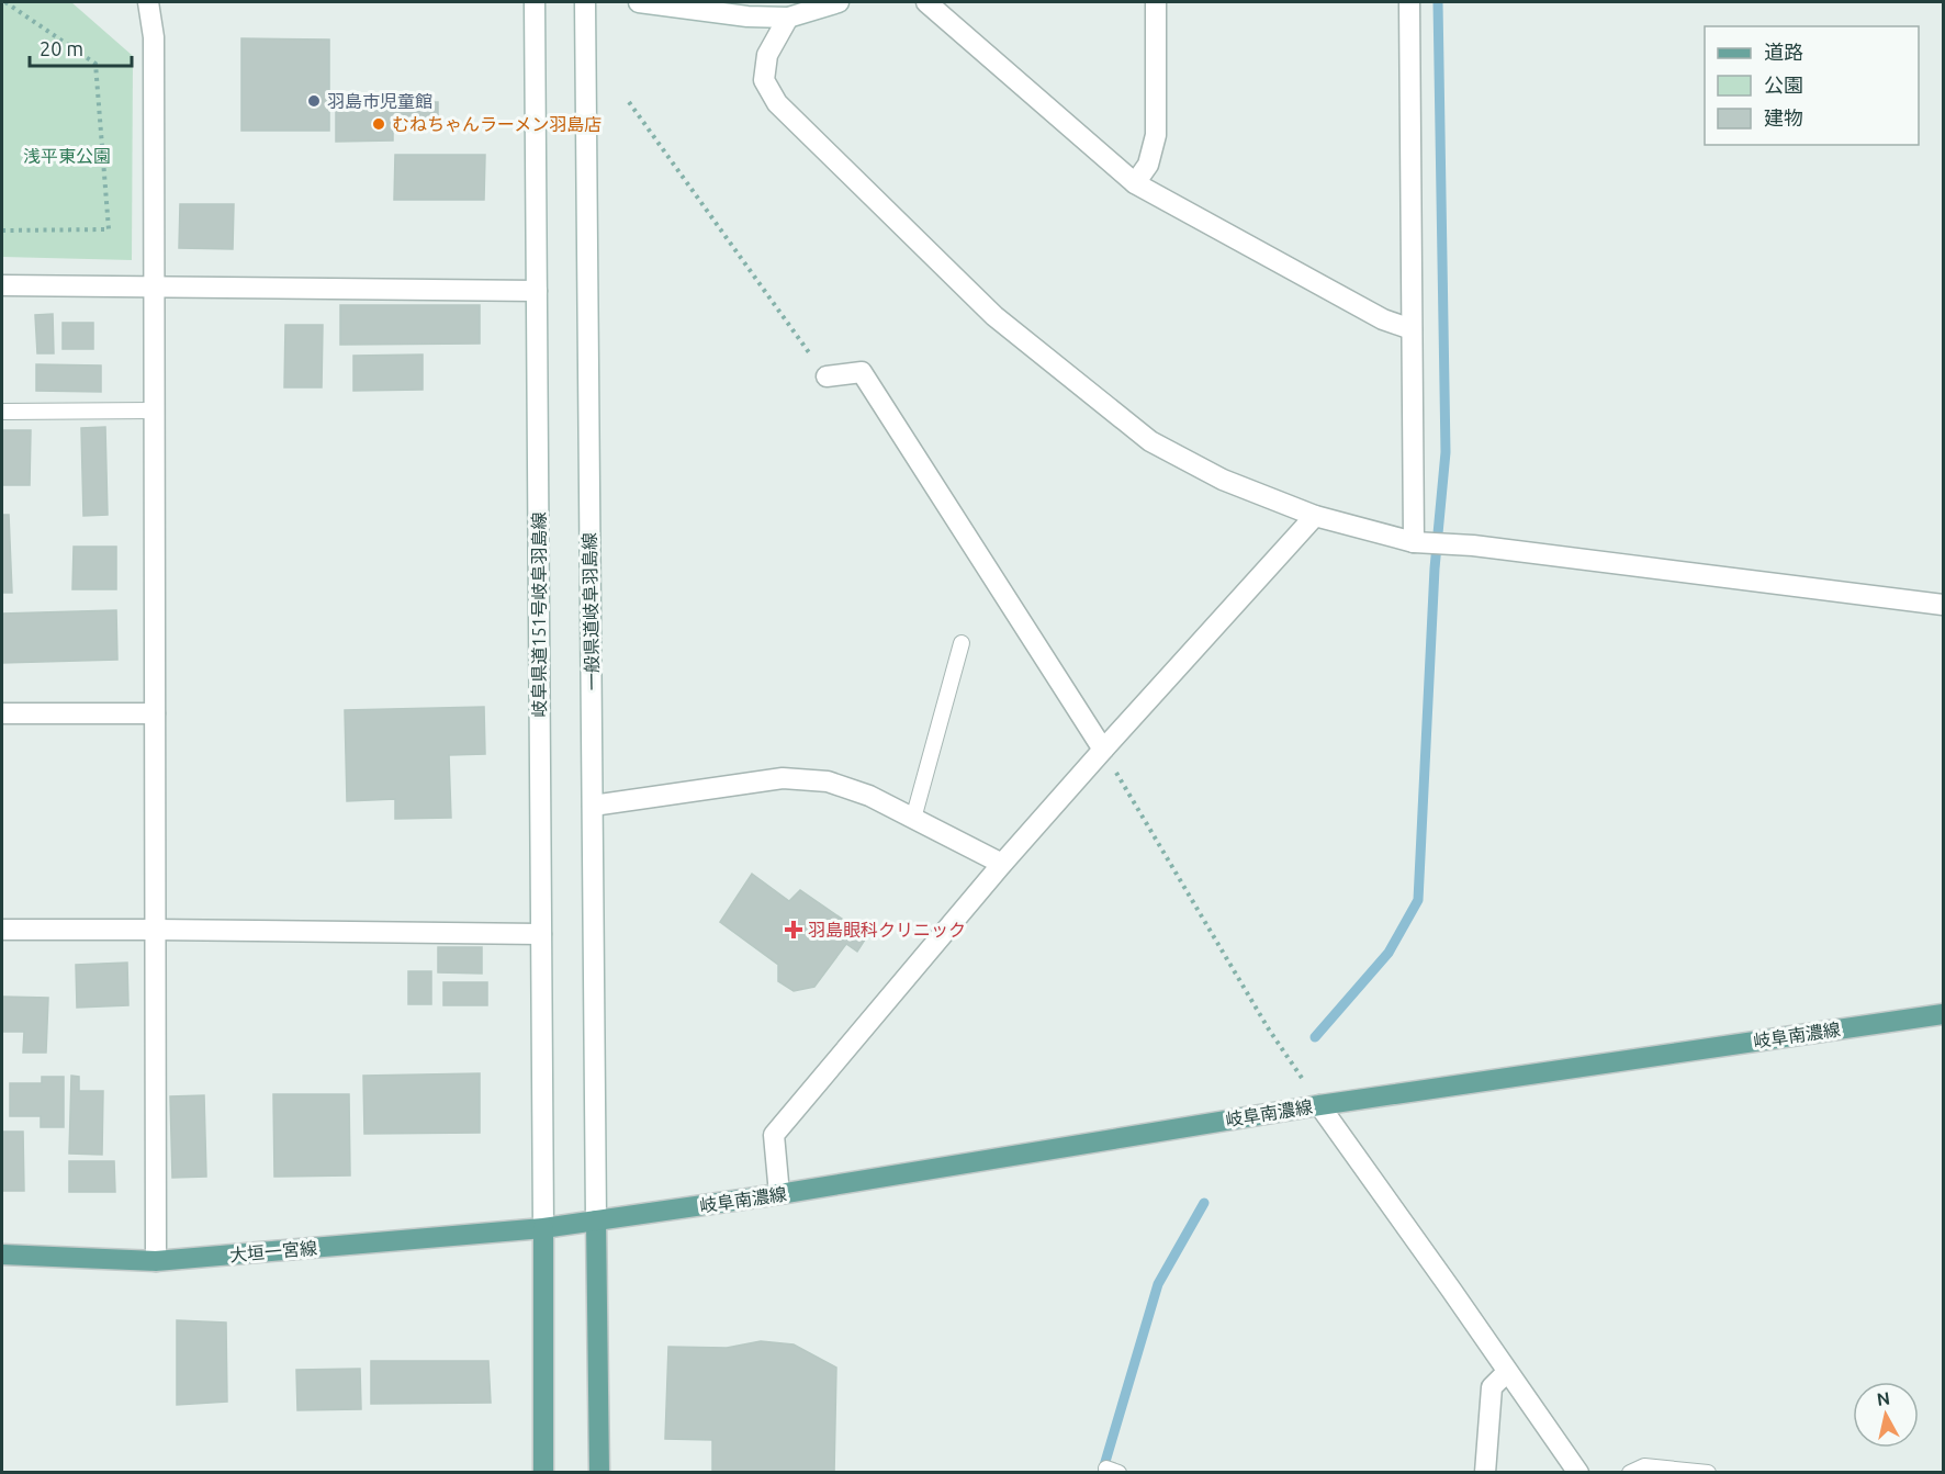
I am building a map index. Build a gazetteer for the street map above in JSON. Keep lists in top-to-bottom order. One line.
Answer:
{"streets":{"main road":["岐阜南濃線","大垣一宮線"],"street":["一般県道岐阜羽島線","岐阜県道151号岐阜羽島線"]},"crossings":[["一般県道岐阜羽島線","岐阜南濃線"],["岐阜県道151号岐阜羽島線","岐阜南濃線"],["岐阜県道151号岐阜羽島線","大垣一宮線"],["岐阜南濃線","大垣一宮線"]],"parks":["浅平東公園"],"places":{"other":["羽島市児童館","むねちゃんラーメン羽島店"],"health":["羽島眼科クリニック"]},"legend":["道路","公園","建物"],"scale_bar":"20 m","north":"top"}
